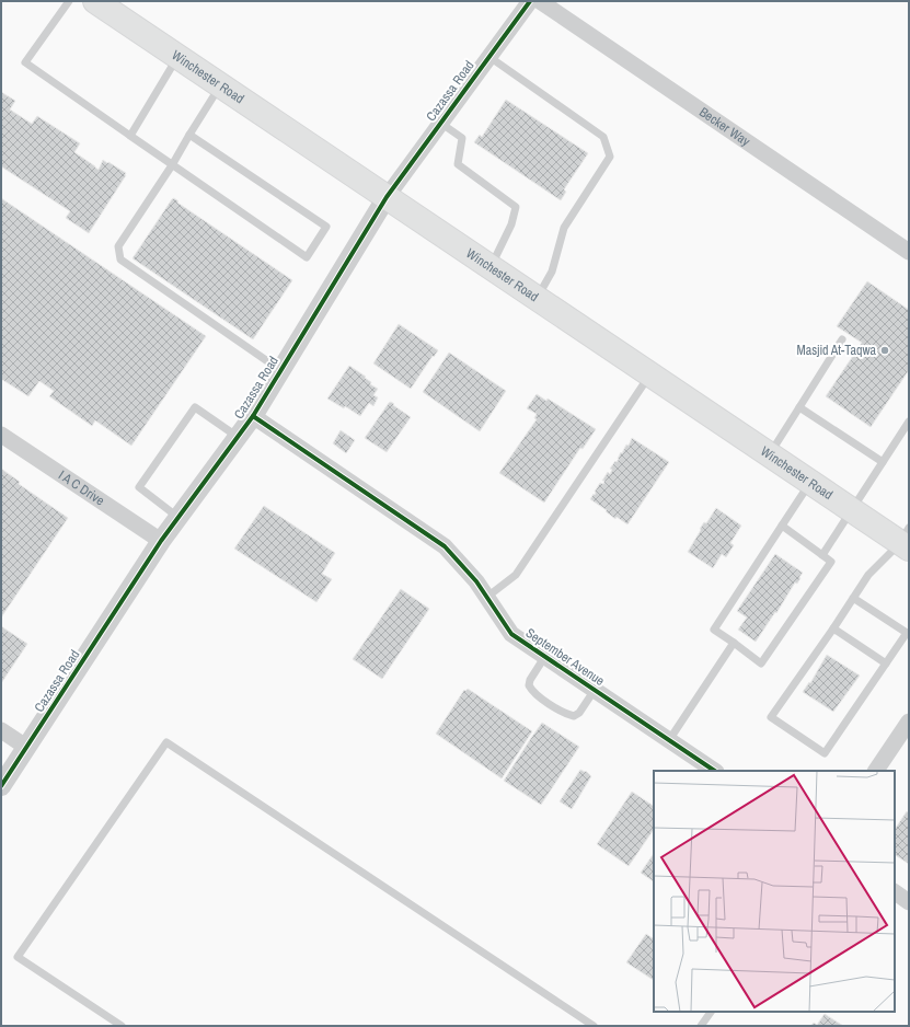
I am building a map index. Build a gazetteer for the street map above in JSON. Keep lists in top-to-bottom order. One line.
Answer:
{"streets":{"main road":["Winchester Road"],"street":["Cazassa Road","Becker Way","I A C Drive","September Avenue"]},"crossings":[["Winchester Road","Cazassa Road"],["Cazassa Road","I A C Drive"],["Cazassa Road","September Avenue"]],"places":["Masjid At-Taqwa"]}
